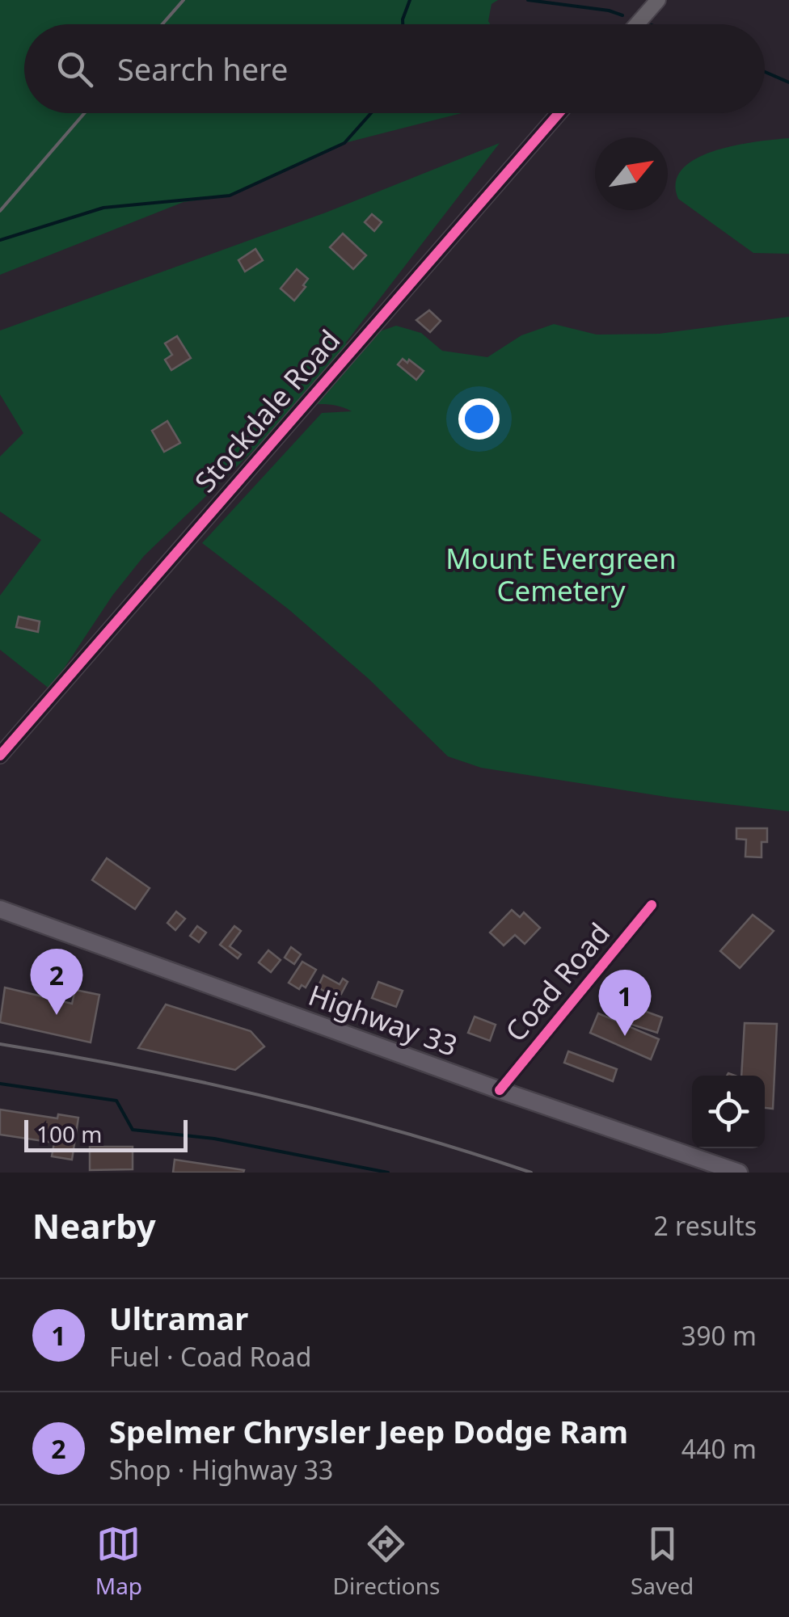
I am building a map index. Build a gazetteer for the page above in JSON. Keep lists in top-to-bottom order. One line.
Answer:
{"streets":{"main road":["Highway 33"],"street":["Stockdale Road","Coad Road"]},"crossings":[["Coad Road","Highway 33"]],"parks":["Mount Evergreen Cemetery"],"scale_bar":"100 m","north":"top right","page":{"search":"Search here","pins":["2","1"],"scale":"100 m","heading":["Nearby","2 results"],"list":[{"mark":"1","name":"Ultramar","note":"Fuel · Coad Road","value":"390 m"},{"mark":"2","name":"Spelmer Chrysler Jeep Dodge Ram","note":"Shop · Highway 33","value":"440 m"}],"nav":["Map","Directions","Saved"]}}
